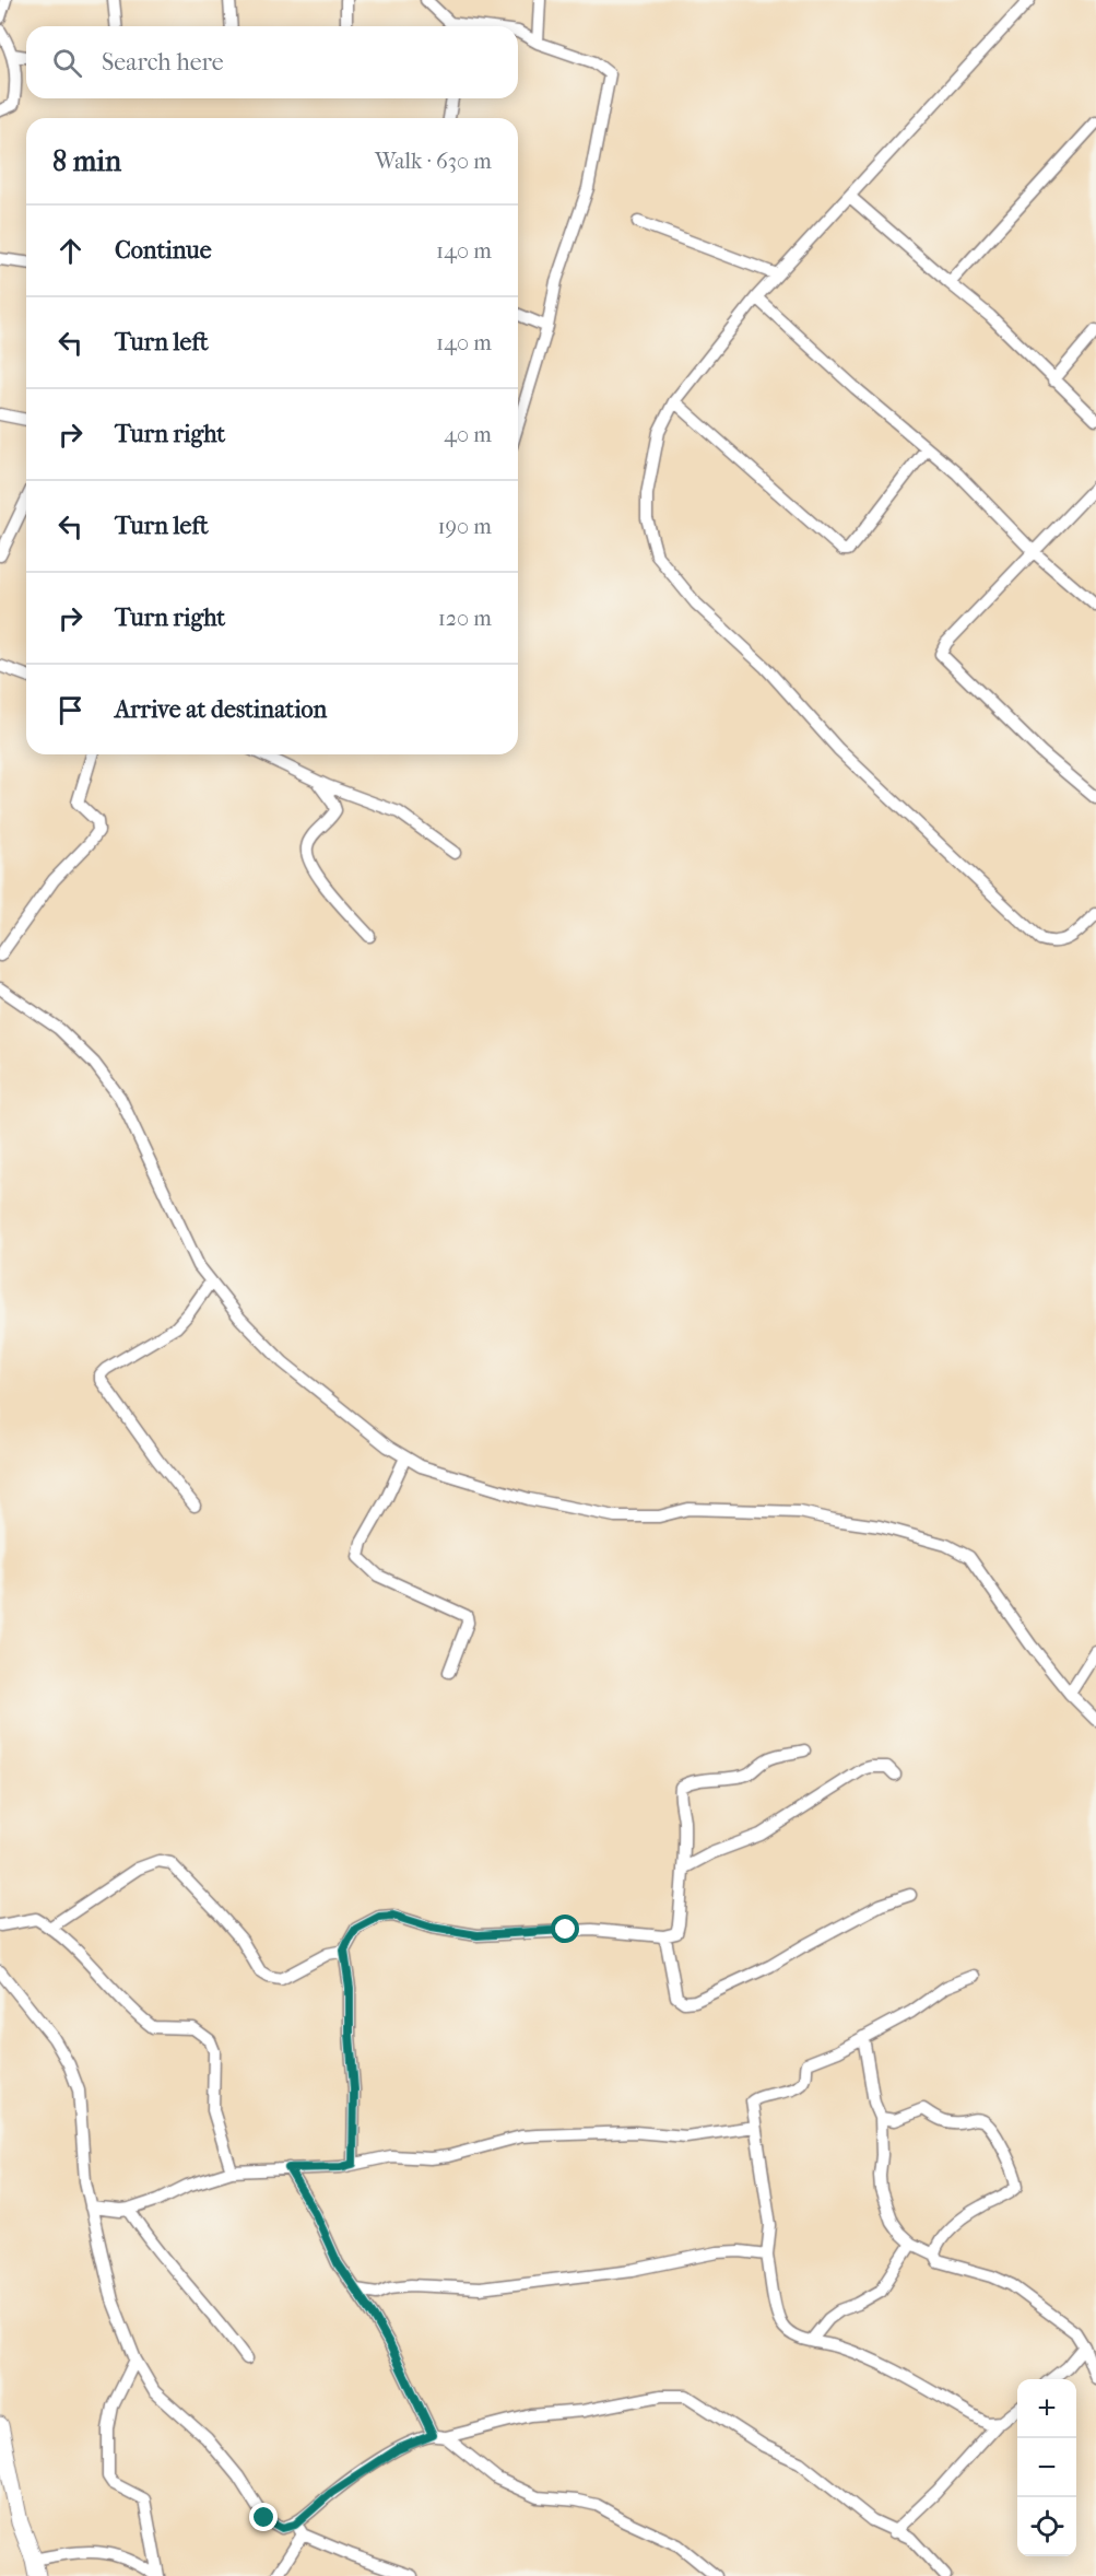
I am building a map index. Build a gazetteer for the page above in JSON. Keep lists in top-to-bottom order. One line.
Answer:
{"page":{"search":"Search here","heading":["8 min","Walk · 630 m"],"list":[["Continue","140 m"],["Turn left","140 m"],["Turn right","40 m"],["Turn left","190 m"],["Turn right","120 m"],"Arrive at destination"],"map_buttons":["+","−"]}}
